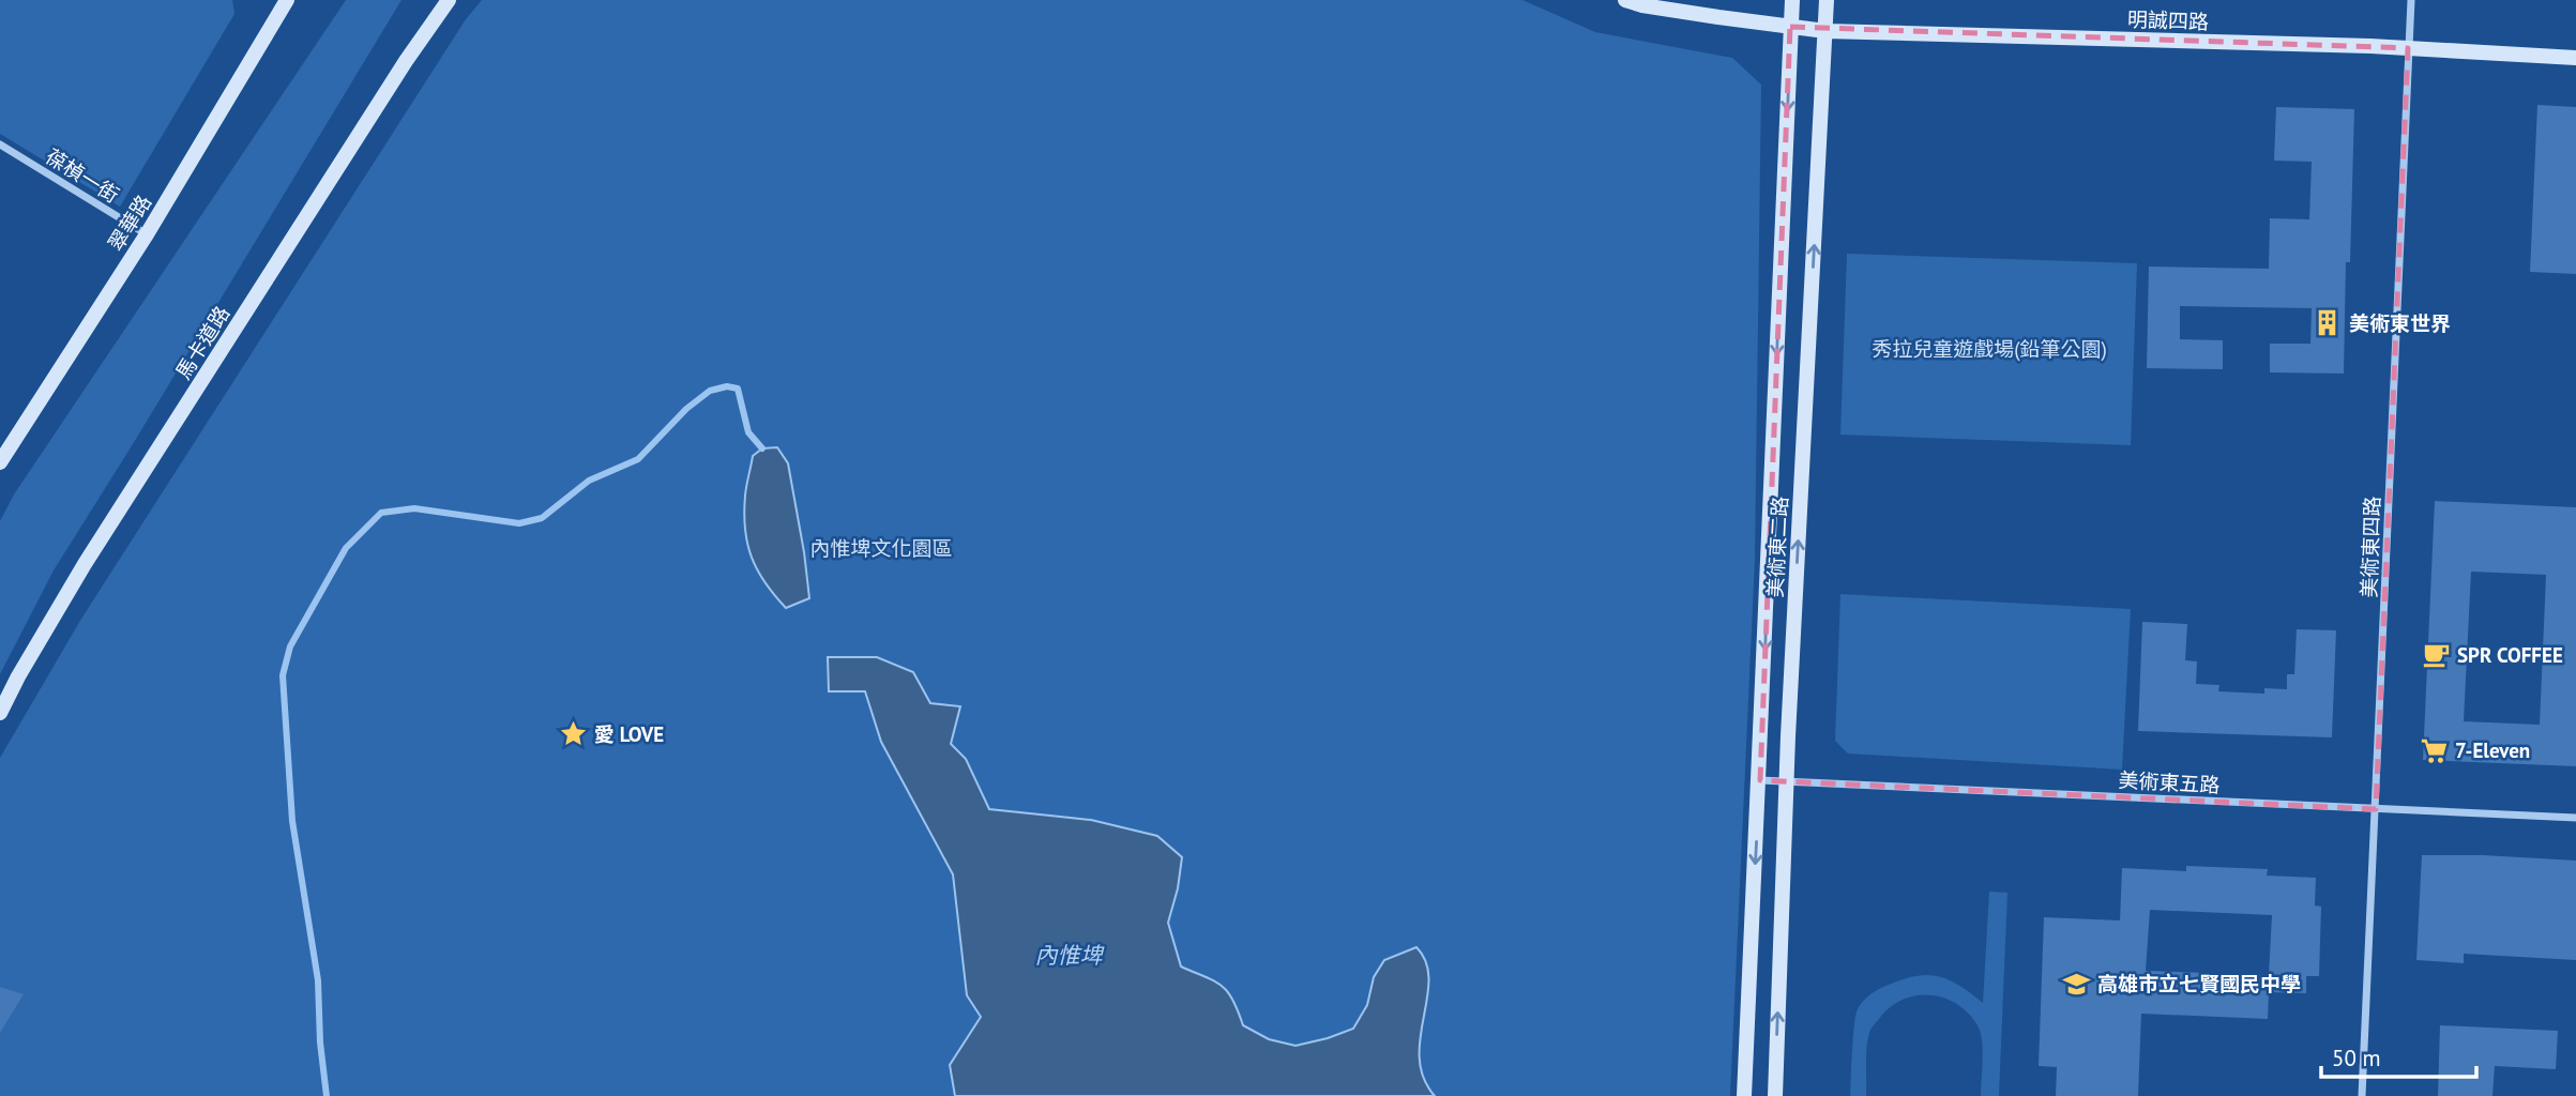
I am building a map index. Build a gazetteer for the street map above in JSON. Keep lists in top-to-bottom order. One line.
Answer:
{"streets":{"street":["明誠四路","葆楨一街","翠華路","馬卡道路","美術東二路","美術東四路","美術東五路"]},"crossings":[["明誠四路","美術東二路"],["明誠四路","美術東四路"],["葆楨一街","翠華路"],["美術東二路","美術東五路"],["美術東四路","美術東五路"]],"water":["內惟埤"],"parks":["秀拉兒童遊戲場(鉛筆公園)","內惟埤文化園區"],"places":{"building":["美術東世界"],"cafe":["SPR COFFEE"],"place":["愛 LOVE"],"supermarket":["7-Eleven"],"school or university":["高雄市立七賢國民中學"]},"scale_bar":"50 m"}
